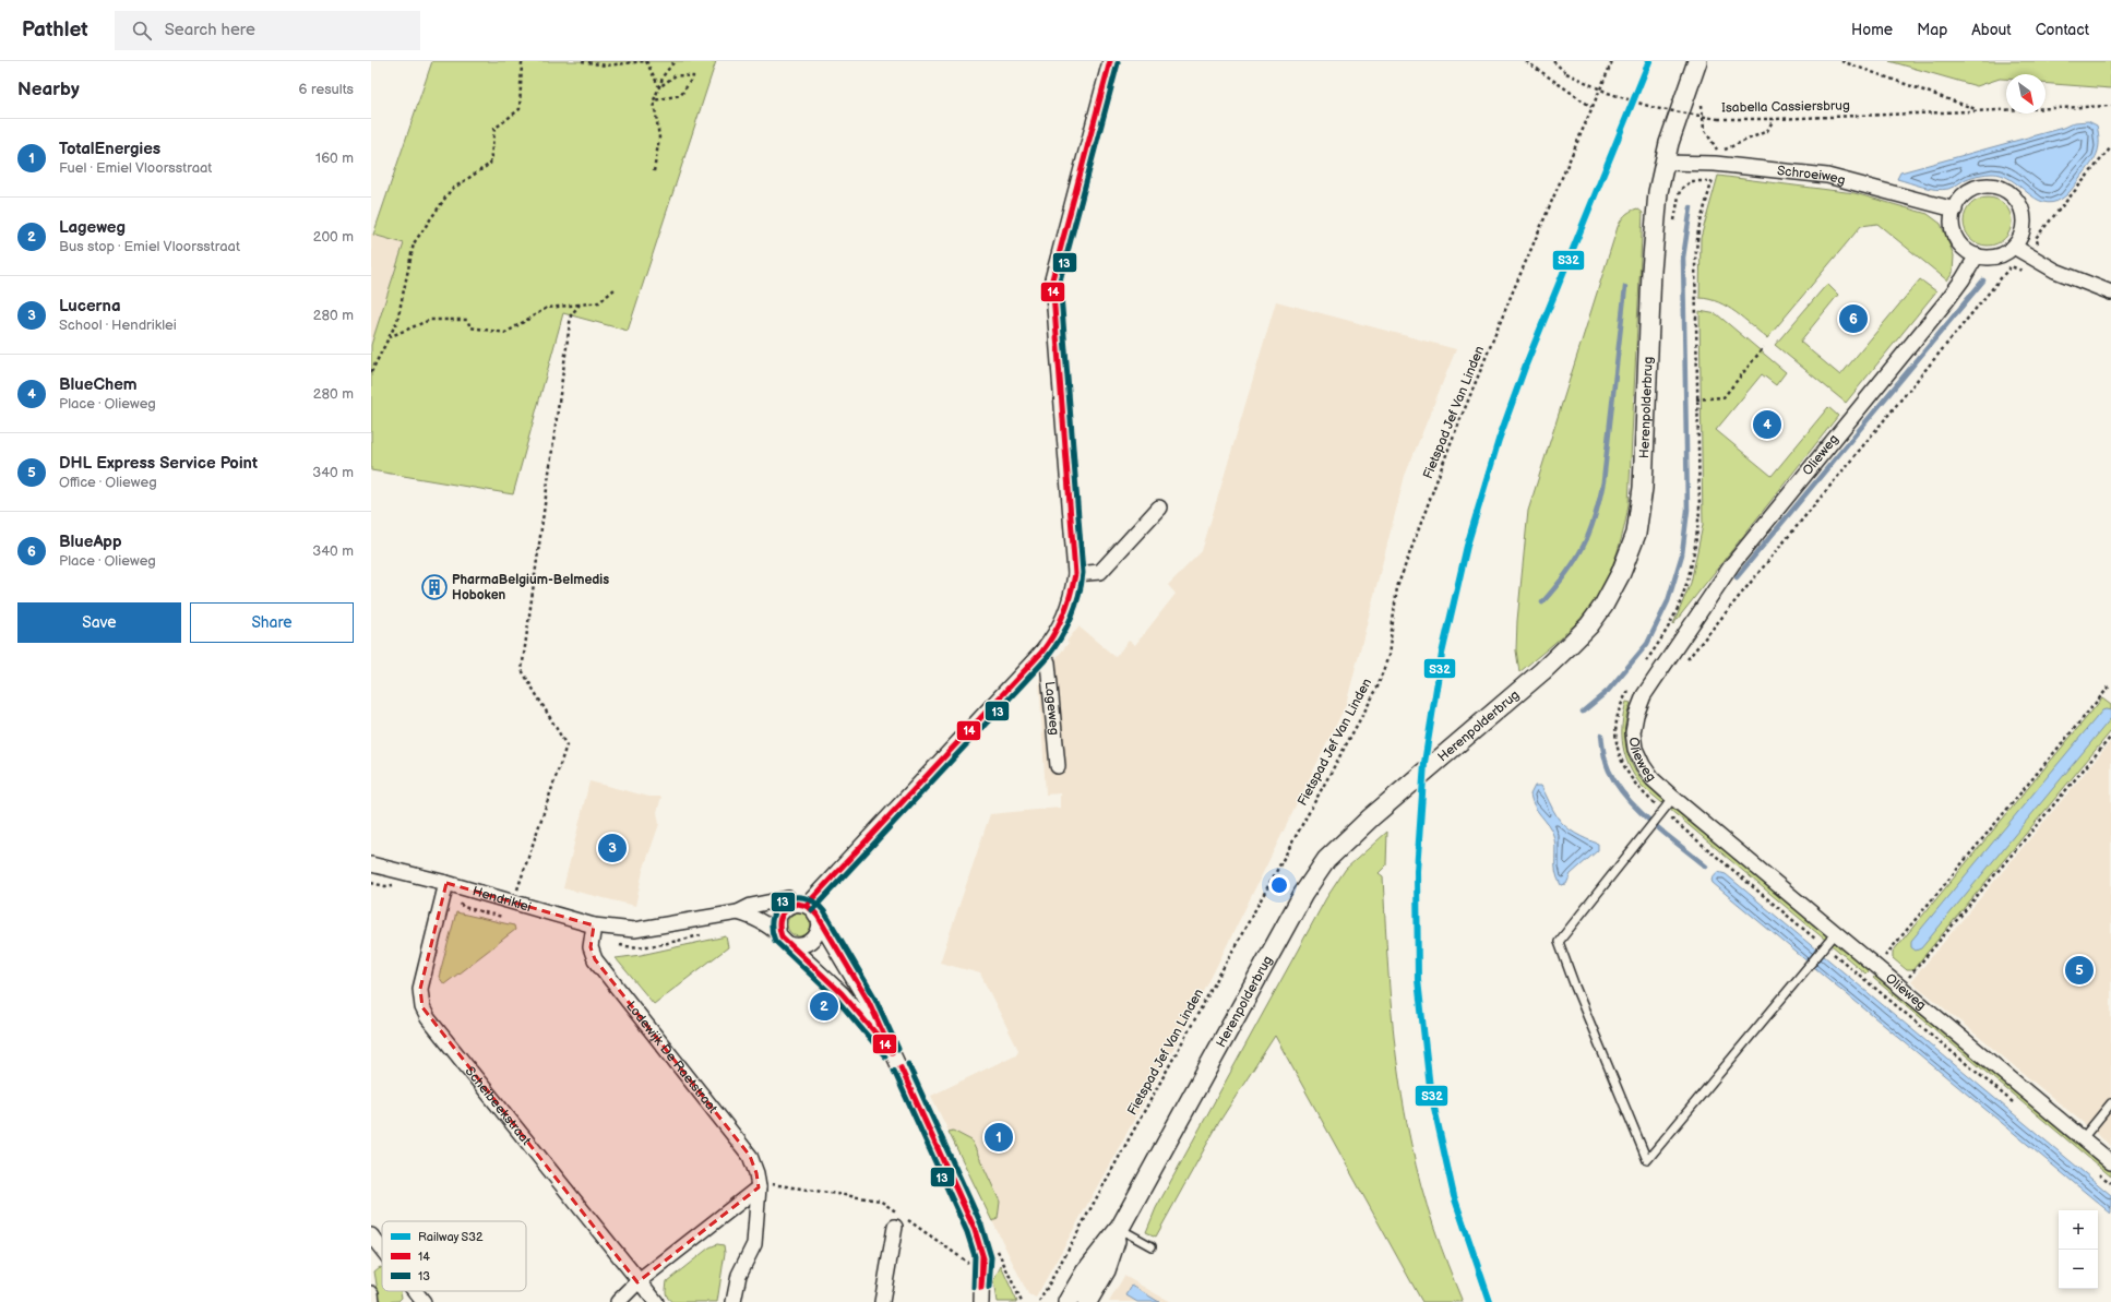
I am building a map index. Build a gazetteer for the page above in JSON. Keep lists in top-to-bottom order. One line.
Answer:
{"streets":{"street":["Schroeiweg","Herenpolderbrug","Olieweg","Lageweg","Hendriklei","Lodewijk De Raetstraat","Scheibeekstraat"],"path":["Isabella Cassiersbrug","Fietspad Jef Van Linden"]},"crossings":[["Schroeiweg","Herenpolderbrug"],["Schroeiweg","Olieweg"],["Hendriklei","Lodewijk De Raetstraat"],["Hendriklei","Scheibeekstraat"]],"places":{"building":["PharmaBelgium-Belmedis Hoboken"]},"lines":["rail line S32","transit line 14","transit line 13"],"legend":["Railway S32","14","13"],"north":"bottom right","page":{"header":"Pathlet","search":"Search here","nav":["Home","Map","About","Contact"],"heading":["Nearby","6 results"],"list":[{"mark":"1","name":"TotalEnergies","note":"Fuel · Emiel Vloorsstraat","value":"160 m"},{"mark":"2","name":"Lageweg","note":"Bus stop · Emiel Vloorsstraat","value":"200 m"},{"mark":"3","name":"Lucerna","note":"School · Hendriklei","value":"280 m"},{"mark":"4","name":"BlueChem","note":"Place · Olieweg","value":"280 m"},{"mark":"5","name":"DHL Express Service Point","note":"Office · Olieweg","value":"340 m"},{"mark":"6","name":"BlueApp","note":"Place · Olieweg","value":"340 m"}],"pins":["6","4","3","5","2","1"],"buttons":["Save","Share"],"map_buttons":["+","−"]}}
